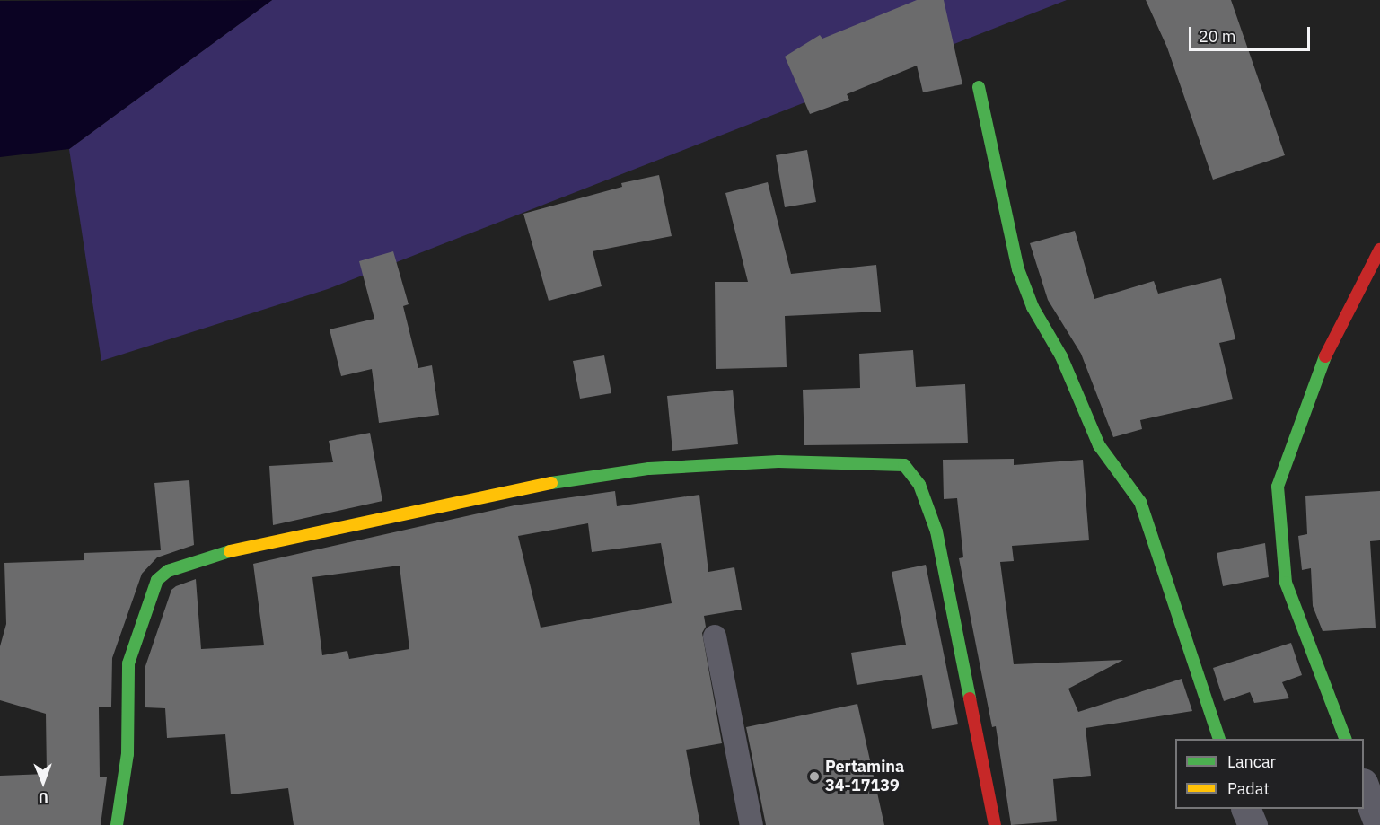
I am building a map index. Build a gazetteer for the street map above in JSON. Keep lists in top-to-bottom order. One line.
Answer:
{"places":["Pertamina 34-17139"],"legend":["Lancar","Padat"],"scale_bar":"20 m","north":"bottom"}
